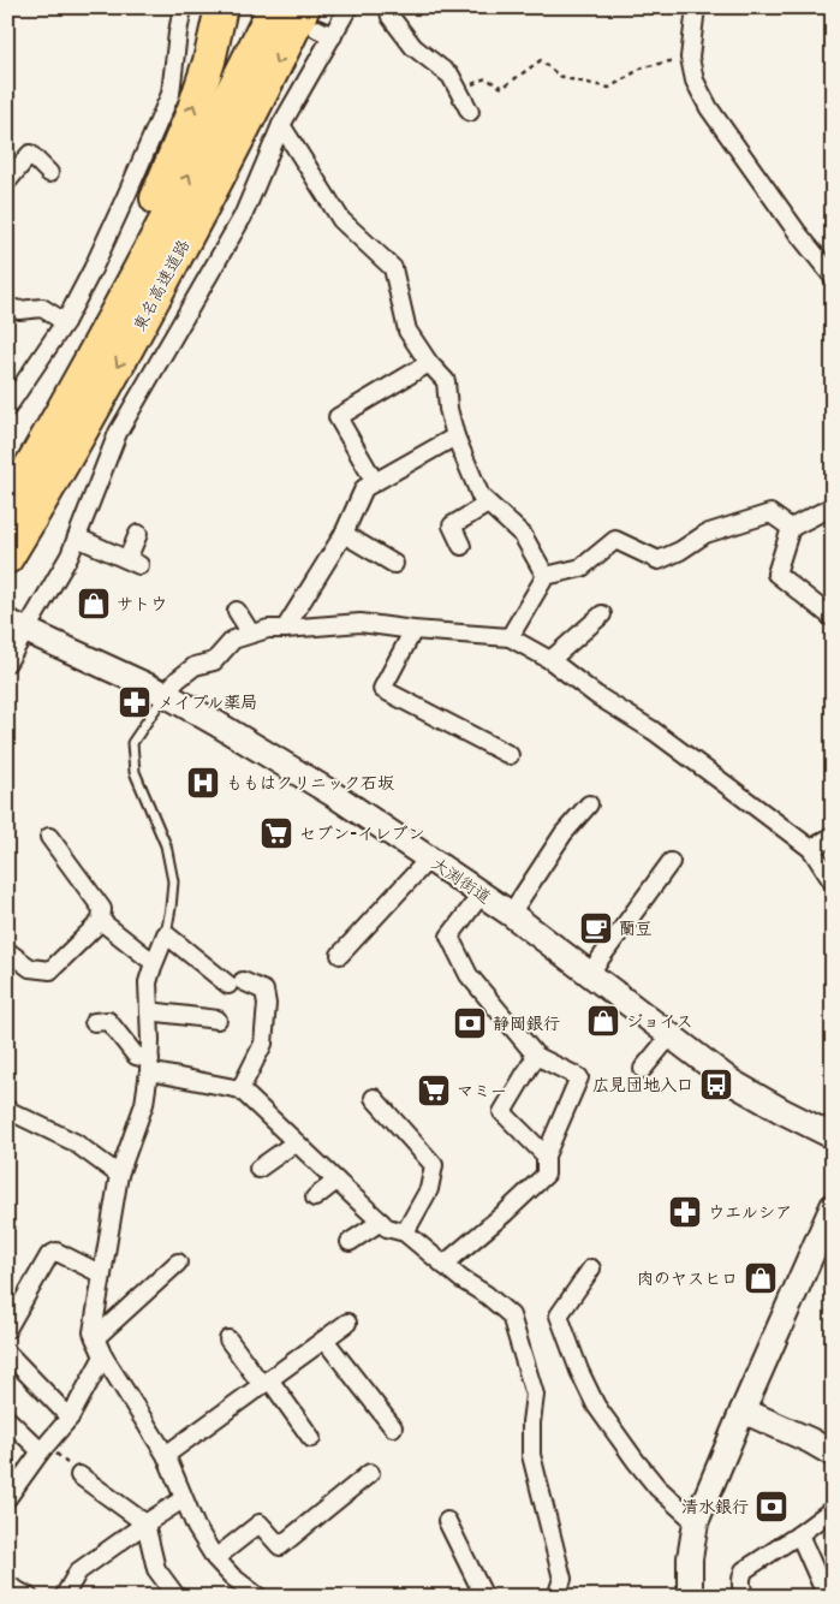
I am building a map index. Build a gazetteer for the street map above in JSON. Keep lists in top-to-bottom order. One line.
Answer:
{"streets":{"highway":["東名高速道路"],"street":["大渕街道"]},"places":{"shop":["サトウ","ジョイス","肉のヤスヒロ"],"pharmacy":["メイプル薬局","ウエルシア"],"hospital":["ももはクリニック石坂"],"supermarket":["セブン-イレブン","マミー"],"cafe":["蘭豆"],"bank":["静岡銀行","清水銀行"],"bus stop":["広見団地入口"]}}
